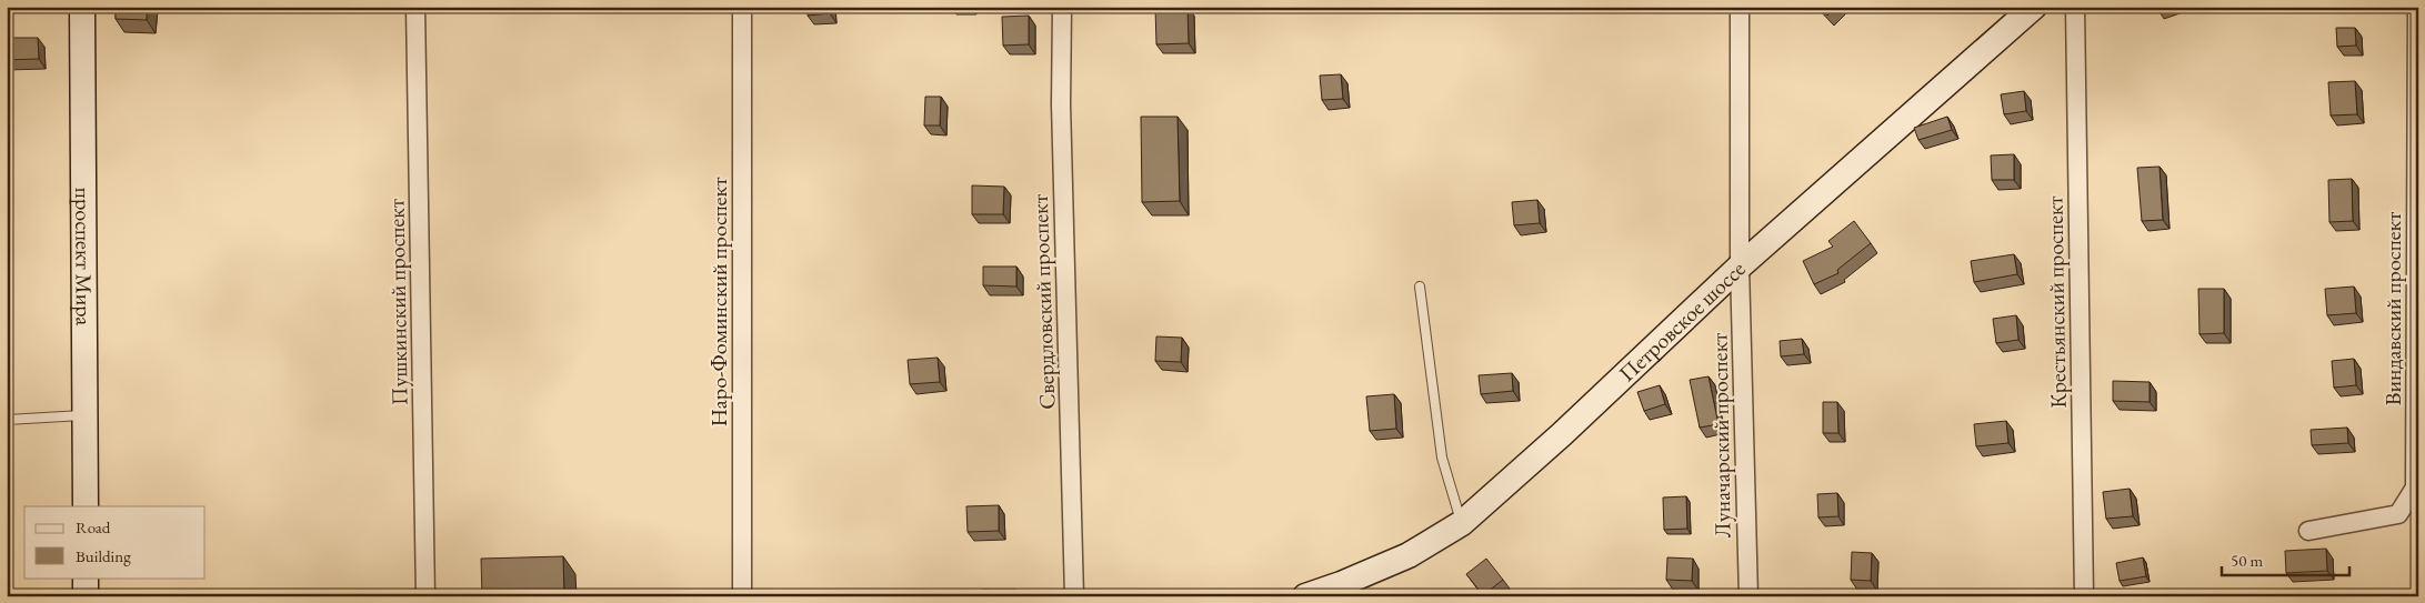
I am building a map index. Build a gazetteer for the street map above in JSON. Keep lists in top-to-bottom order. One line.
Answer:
{"streets":{"street":["проспект Мира","Пушкинский проспект","Наро-Фоминский проспект","Свердловский проспект","Крестьянский проспект","Виндавский проспект","Петровское шоссе","Луначарский проспект"]},"crossings":[["Петровское шоссе","Луначарский проспект"]],"legend":["Road","Building"],"scale_bar":"50 m"}
